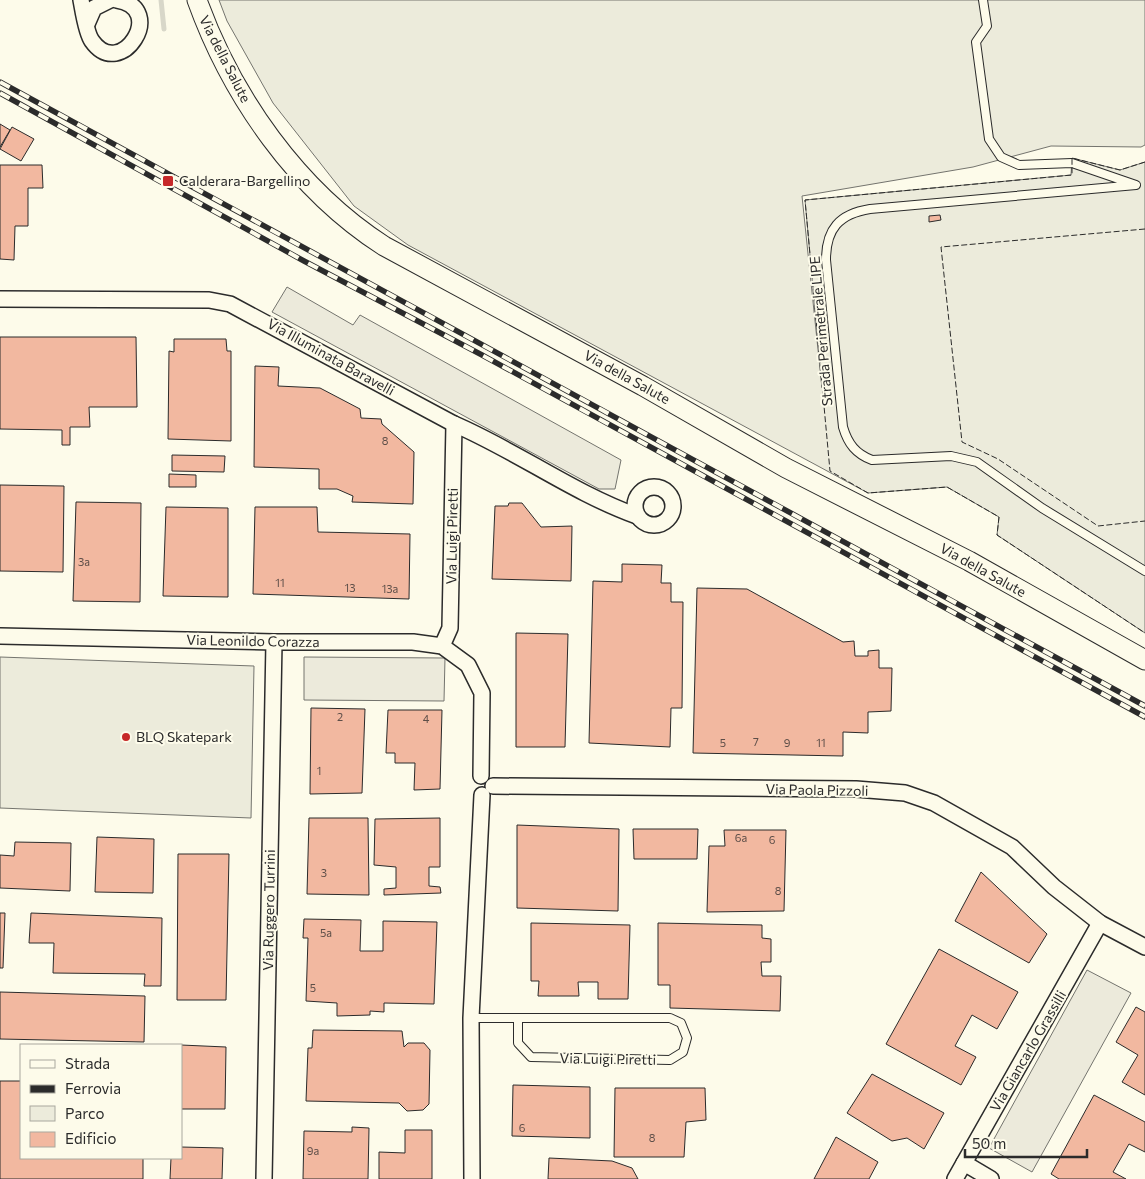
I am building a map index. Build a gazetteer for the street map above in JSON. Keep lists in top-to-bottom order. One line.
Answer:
{"streets":{"street":["Via della Salute","Via Illuminata Baravelli","Via Luigi Piretti","Via Leonildo Corazza","Via Paola Pizzoli","Via Ruggero Turrini","Via Giancarlo Grassilli"],"lane":["Strada Perimetrale LIPE"]},"crossings":[["Via Illuminata Baravelli","Via Luigi Piretti"],["Via Luigi Piretti","Via Leonildo Corazza"],["Via Leonildo Corazza","Via Ruggero Turrini"],["Via Paola Pizzoli","Via Giancarlo Grassilli"]],"places":{"transit":["Calderara-Bargellino"],"other":["BLQ Skatepark"]},"house_numbers":["8","3a","11","13","13a","2","4","7","5","9","11","1","6a","6","3","8","5a","5","6","8","9a"],"legend":["Strada","Ferrovia","Parco","Edificio"],"scale_bar":"50 m"}
